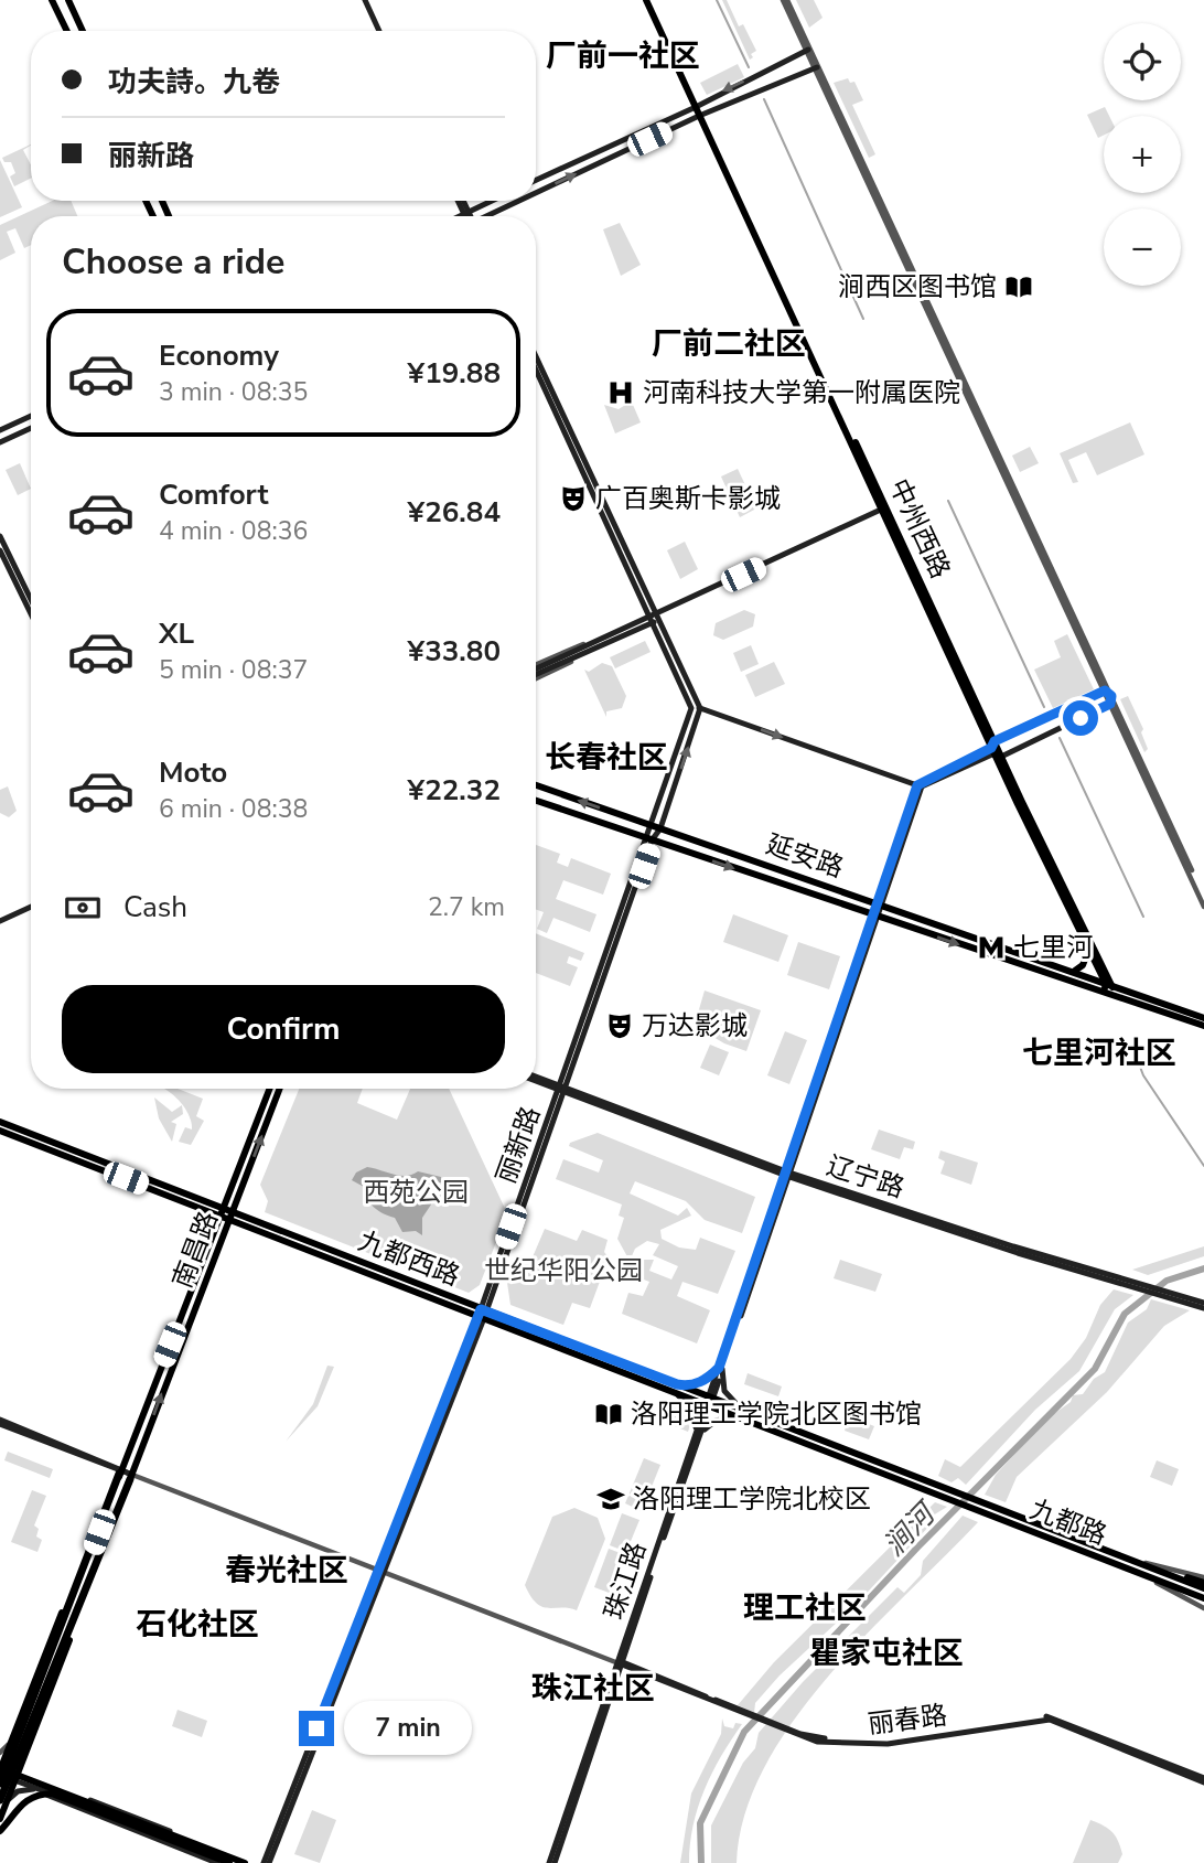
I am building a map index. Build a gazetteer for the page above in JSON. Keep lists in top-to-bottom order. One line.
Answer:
{"streets":{"highway":["南昌路"],"main road":["中州西路","延安路","丽新路","辽宁路","九都西路","九都路","珠江路","丽春路"]},"crossings":[["中州西路","延安路"],["延安路","丽新路"],["延安路","珠江路"],["丽新路","辽宁路"],["丽新路","九都西路"],["丽新路","丽春路"],["辽宁路","珠江路"],["南昌路","九都西路"],["南昌路","丽春路"],["九都西路","珠江路"],["珠江路","丽春路"]],"districts":["厂前一社区","厂前二社区","长春社区","七里河社区","春光社区","理工社区","石化社区","瞿家屯社区","珠江社区"],"water":["涧河"],"parks":["西苑公园","世纪华阳公园"],"places":{"library":["涧西区图书馆","洛阳理工学院北区图书馆"],"hospital":["河南科技大学第一附属医院"],"theatre":["广百奥斯卡影城","万达影城"],"metro station":["七里河"],"school or university":["洛阳理工学院北校区"]},"page":{"map_buttons":["+","−"],"banner":["功夫詩。九卷","丽新路"],"heading":"Choose a ride","list":[{"name":"Economy","note":"3 min · 08:35","value":"¥19.88"},{"name":"Comfort","note":"4 min · 08:36","value":"¥26.84"},{"name":"XL","note":"5 min · 08:37","value":"¥33.80"},{"name":"Moto","note":"6 min · 08:38","value":"¥22.32"}],"pay":["Cash","2.7 km"],"buttons":"Confirm","bubble":"7 min"}}
